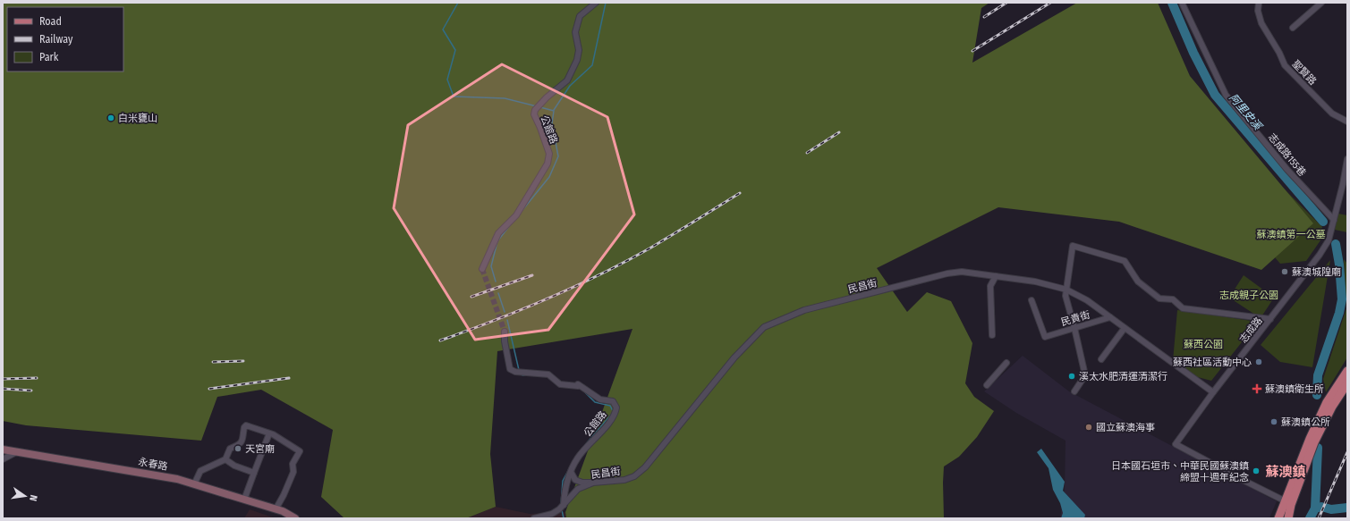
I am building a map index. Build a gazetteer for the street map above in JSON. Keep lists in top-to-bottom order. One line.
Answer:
{"streets":{"street":["聖賢路","公館路","志成路155巷","民昌街","民貴街","志成路","永春路"]},"crossings":[["公館路","民昌街"],["志成路155巷","志成路"],["民昌街","民貴街"],["民昌街","志成路"]],"districts":["蘇澳鎮"],"water":["阿里史溪"],"parks":["蘇澳鎮第一公墓","志成親子公園","蘇西公園"],"places":{"other":["白米甕山","蘇澳城隍廟","蘇西社區活動中心","溪太水肥清運清潔行","蘇澳鎮公所","國立蘇澳海事","天宮廟","日本國石垣市、中華民國蘇澳鎮 締盟十週年紀念"],"health":["蘇澳鎮衛生所"]},"legend":["Road","Railway","Park"],"north":"right"}
